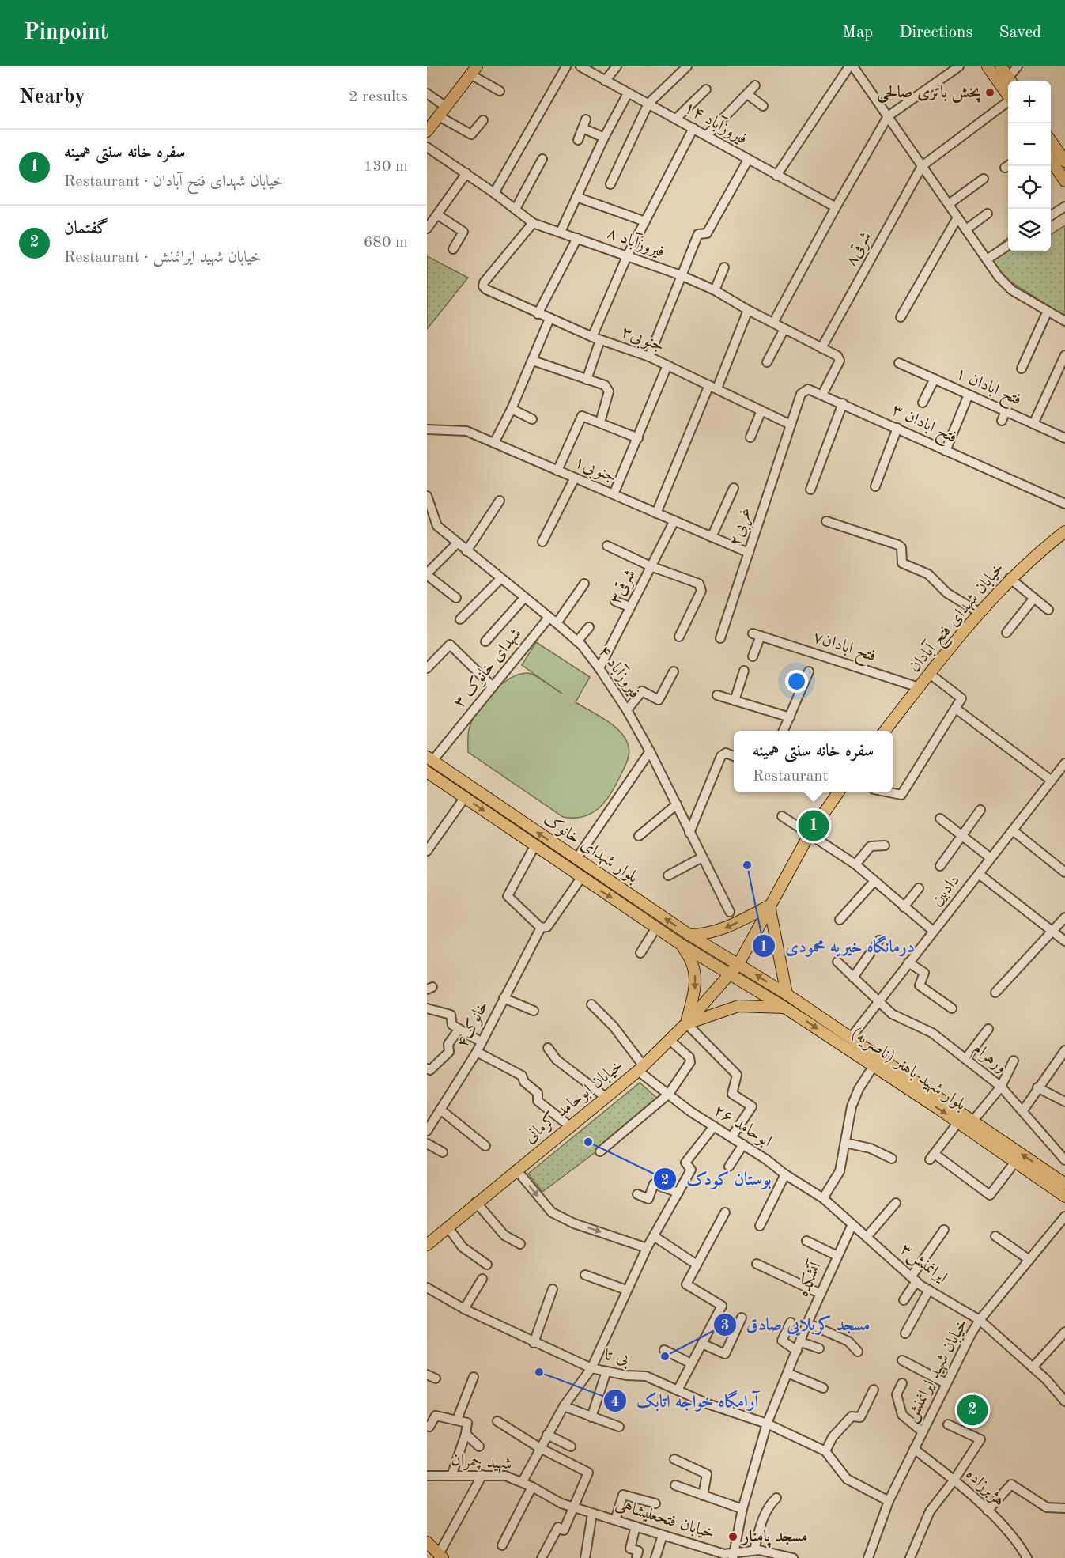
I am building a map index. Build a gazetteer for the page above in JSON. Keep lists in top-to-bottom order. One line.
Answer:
{"streets":{"main road":["خیابان شهدای فتح آبادان","بلوار شهدای خانوک","بلوار شهید باهنر (ناصریه)","خیابان ابوحامد کرمانی"],"street":["فیروزآباد ۱۴","فیروزآباد ۸","شرقی۸","جنوبی۳","فتح ابادان ۱","فتح ابادان ۳","جنوبی۱","غربی۲","شرقی۳","فتح ابادان۷","شهدای خانوک ۳","فیروزآباد ۴","دادبین","خانوک۴","ورهرام","ابوحامد ۲۶","ایرانمنش۳","آتشکده","بی تا","خیابان شهید ایرانمنش","شهید چمران","هژبرزاده","خیابان فتحعلیشاهی"]},"crossings":[["فیروزآباد ۸","شرقی۸"],["فیروزآباد ۸","جنوبی۳"],["فیروزآباد ۸","فتح ابادان ۳"],["جنوبی۳","فتح ابادان ۳"],["جنوبی۳","غربی۲"],["فتح ابادان ۳","غربی۲"],["جنوبی۱","غربی۲"],["جنوبی۱","شرقی۳"],["شرقی۳","فیروزآباد ۴"],["خیابان شهدای فتح آبادان","فتح ابادان۷"],["شهدای خانوک ۳","فیروزآباد ۴"],["شهدای خانوک ۳","بلوار شهدای خانوک"],["بلوار شهدای خانوک","خانوک۴"],["بلوار شهدای خانوک","بلوار شهید باهنر (ناصریه)"],["بلوار شهدای خانوک","خیابان ابوحامد کرمانی"],["دادبین","ورهرام"],["دادبین","بلوار شهید باهنر (ناصریه)"],["بلوار شهید باهنر (ناصریه)","خیابان ابوحامد کرمانی"],["خیابان ابوحامد کرمانی","ابوحامد ۲۶"],["ابوحامد ۲۶","ایرانمنش۳"],["ابوحامد ۲۶","آتشکده"],["ایرانمنش۳","آتشکده"],["ایرانمنش۳","خیابان شهید ایرانمنش"],["آتشکده","بی تا"],["آتشکده","خیابان فتحعلیشاهی"],["خیابان شهید ایرانمنش","هژبرزاده"],["شهید چمران","خیابان فتحعلیشاهی"]],"places":["پخش باتری صالحی","درمانگاه خیریه محمودی","بوستان کودک","مسجد کربلایی صادق","آرامگاه خواجه اتابک","مسجد پامنار"],"page":{"header":"Pinpoint","nav":["Map","Directions","Saved"],"heading":["Nearby","2 results"],"map_buttons":["+","−"],"list":[{"mark":"1","name":"سفره خانه سنتی همینه","note":"Restaurant · خیابان شهدای فتح آبادان","value":"130 m"},{"mark":"2","name":"گفتمان","note":"Restaurant · خیابان شهید ایرانمنش","value":"680 m"}],"popup":["سفره خانه سنتی همینه","Restaurant"],"pins":["1","2"]}}
